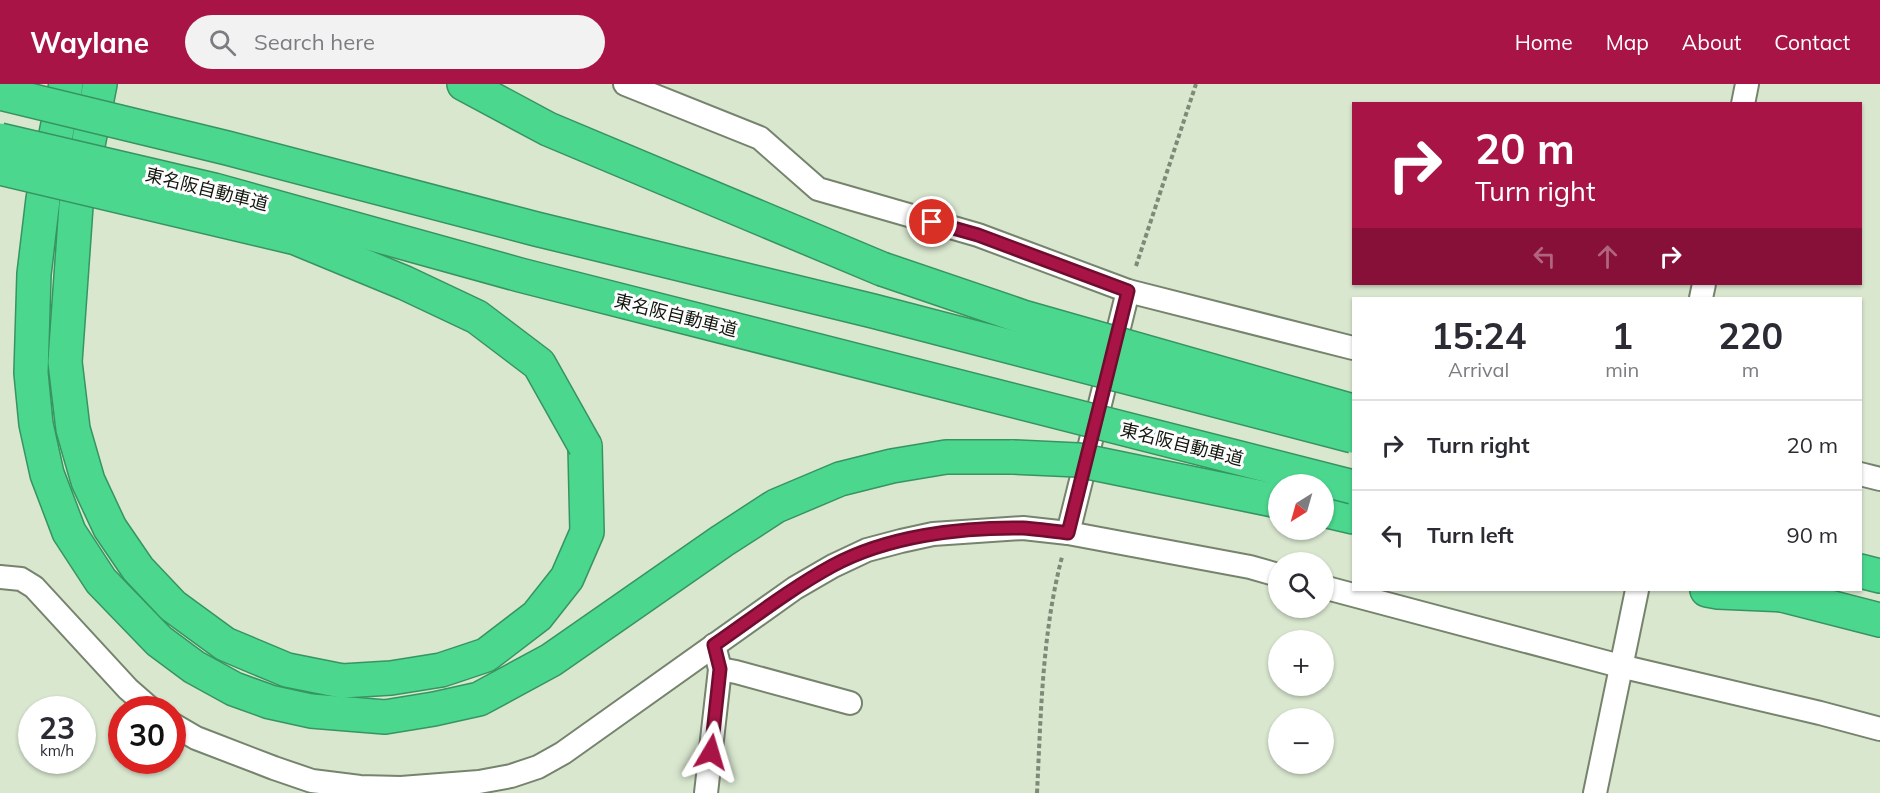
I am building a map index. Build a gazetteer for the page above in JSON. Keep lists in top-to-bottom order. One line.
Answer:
{"streets":{"highway":["東名阪自動車道"]},"north":"bottom left","page":{"header":"Waylane","search":"Search here","nav":["Home","Map","About","Contact"],"turn":["20 m","Turn right"],"eta":["15:24","Arrival","1","min","220","m"],"list":[{"name":"Turn right","value":"20 m"},{"name":"Turn left","value":"90 m"}],"map_buttons":["+","−"],"speed":"23 km/h","limit":"30"}}
